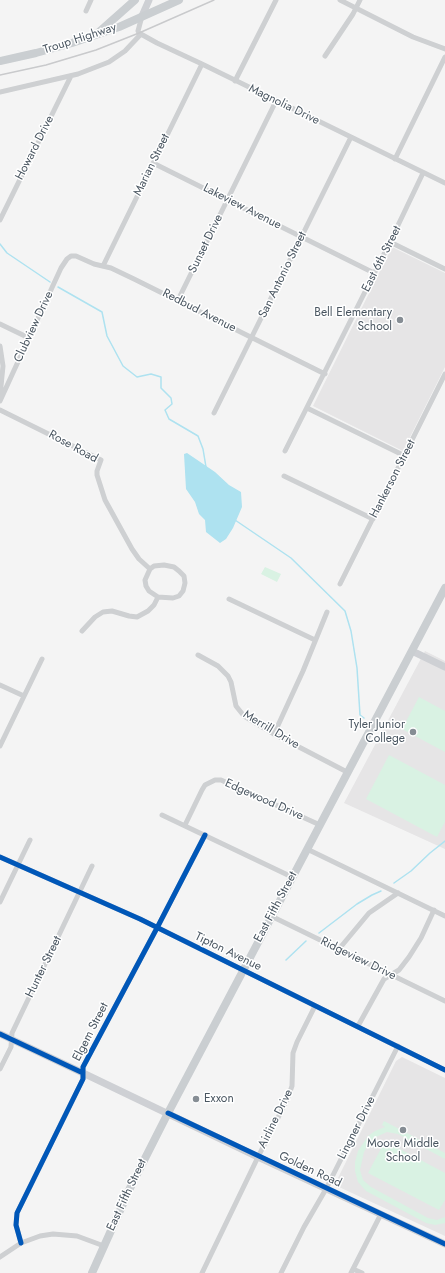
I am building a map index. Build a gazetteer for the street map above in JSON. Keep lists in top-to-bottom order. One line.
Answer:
{"streets":{"main road":["Troup Highway","East Fifth Street"],"street":["Magnolia Drive","Howard Drive","Marian Street","Lakeview Avenue","Sunset Drive","East 6th Street","San Antonio Street","Redbud Avenue","Clubview Drive","Rose Road","Hankerson Street","Merrill Drive","Edgewood Drive","Tipton Avenue","Ridgeview Drive","Hunter Street","Elgem Street","Airline Drive","Lingner Drive","Golden Road"]},"crossings":[["Magnolia Drive","Marian Street"],["Magnolia Drive","Sunset Drive"],["Magnolia Drive","East 6th Street"],["Magnolia Drive","San Antonio Street"],["Marian Street","Lakeview Avenue"],["Marian Street","Redbud Avenue"],["Lakeview Avenue","Sunset Drive"],["Lakeview Avenue","East 6th Street"],["Lakeview Avenue","San Antonio Street"],["Sunset Drive","Redbud Avenue"],["East 6th Street","Redbud Avenue"],["San Antonio Street","Redbud Avenue"],["Redbud Avenue","Clubview Drive"],["Merrill Drive","East Fifth Street"],["Edgewood Drive","East Fifth Street"],["East Fifth Street","Tipton Avenue"],["East Fifth Street","Ridgeview Drive"],["East Fifth Street","Golden Road"],["Tipton Avenue","Hunter Street"],["Tipton Avenue","Elgem Street"],["Tipton Avenue","Airline Drive"],["Tipton Avenue","Lingner Drive"],["Hunter Street","Golden Road"],["Elgem Street","Golden Road"],["Airline Drive","Golden Road"],["Lingner Drive","Golden Road"]],"places":["Bell Elementary School","Tyler Junior College","Exxon","Moore Middle School"]}
